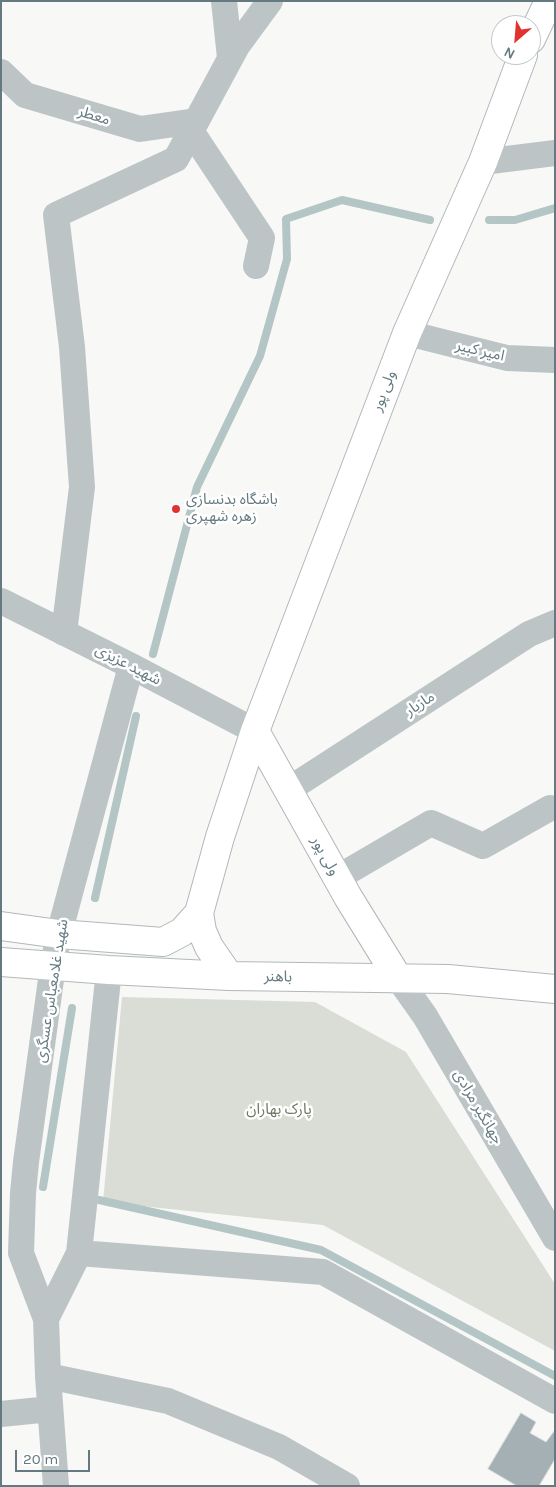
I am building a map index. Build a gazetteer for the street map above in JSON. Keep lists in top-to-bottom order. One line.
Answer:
{"streets":{"main road":["ولی پور","باهنر"],"street":["معطر","امیر کبیر","شهید عزیزی","مازیار","شهید غلامعباس عسگری","جهانگیر مرادی"]},"crossings":[["امیر کبیر","ولی پور"],["ولی پور","شهید عزیزی"],["ولی پور","مازیار"],["ولی پور","باهنر"],["ولی پور","جهانگیر مرادی"],["شهید عزیزی","شهید غلامعباس عسگری"],["باهنر","شهید غلامعباس عسگری"],["باهنر","جهانگیر مرادی"]],"parks":["پارک بهاران"],"places":["باشگاه بدنسازی زهره شهپری"],"scale_bar":"20 m","north":"bottom left"}
